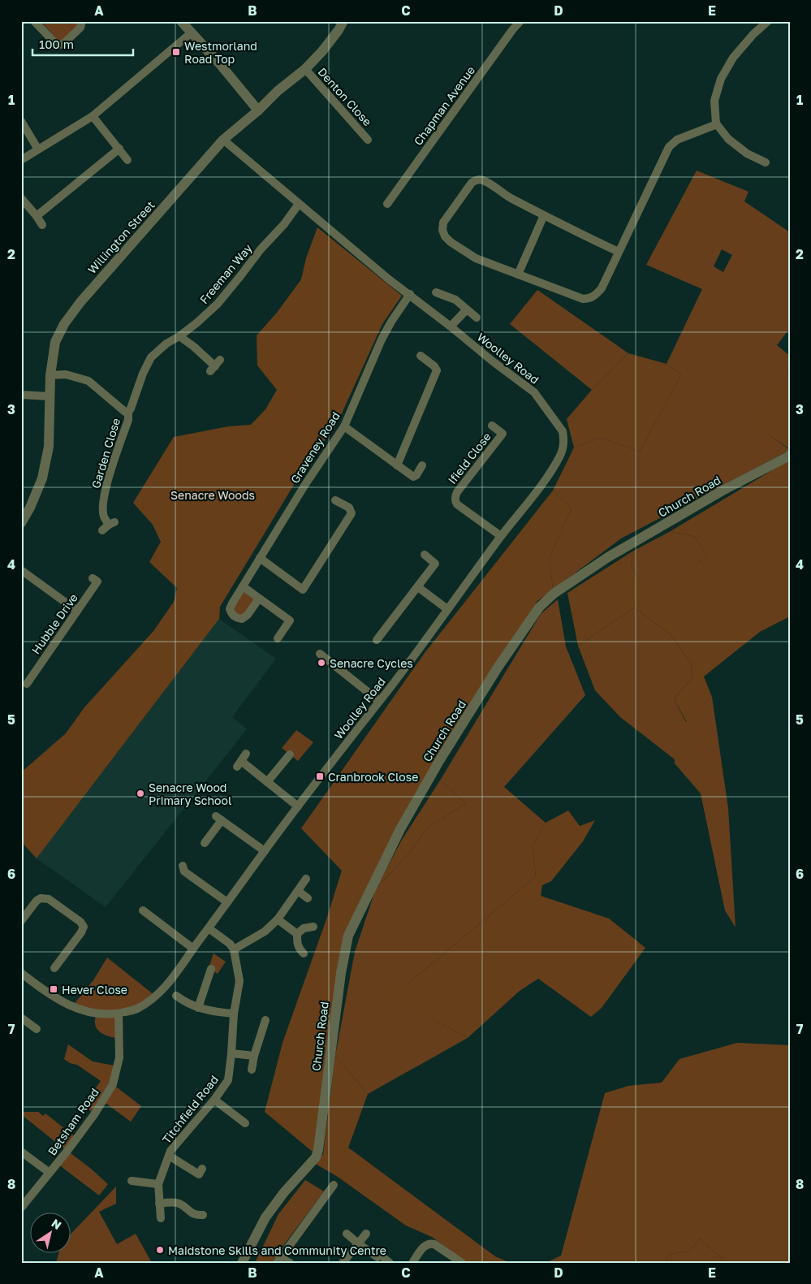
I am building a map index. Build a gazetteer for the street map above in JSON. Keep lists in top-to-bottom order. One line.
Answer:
{"streets":{"street":["Denton Close","Chapman Avenue","Willington Street","Freeman Way","Woolley Road","Graveney Road","Garden Close","Ifield Close","Church Road","Hubble Drive","Titchfield Road","Betsham Road"]},"crossings":[["Denton Close","Willington Street"],["Willington Street","Woolley Road"],["Freeman Way","Woolley Road"],["Freeman Way","Garden Close"],["Woolley Road","Graveney Road"],["Woolley Road","Ifield Close"],["Woolley Road","Betsham Road"]],"parks":["Senacre Woods"],"places":{"transit":["Westmorland Road Top","Cranbrook Close","Hever Close"],"other":["Senacre Cycles","Senacre Wood Primary School","Maidstone Skills and Community Centre"]},"scale_bar":"100 m","north":"top right","grid":{"columns":["A","B","C","D","E"],"rows":["1","2","3","4","5","6","7","8"]}}
